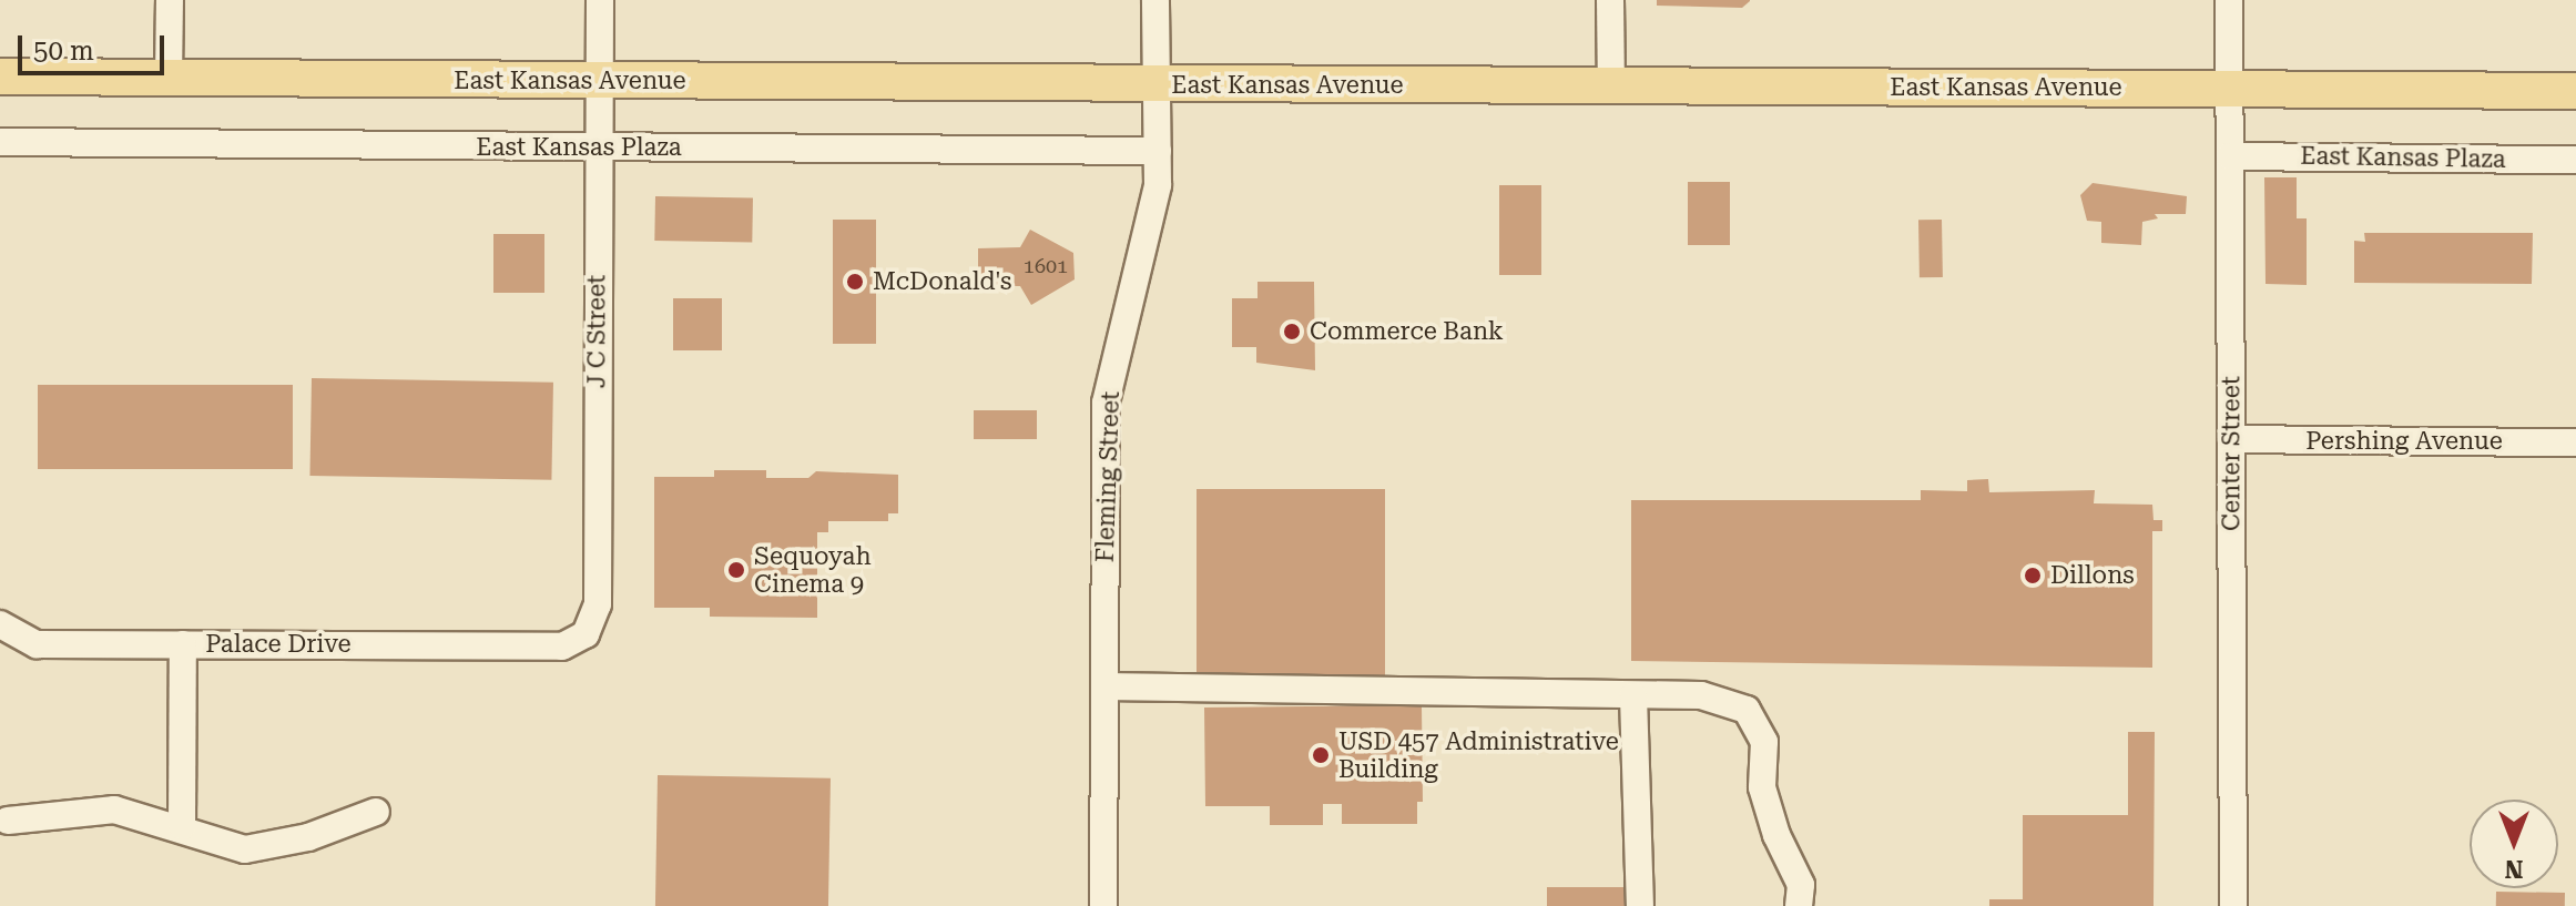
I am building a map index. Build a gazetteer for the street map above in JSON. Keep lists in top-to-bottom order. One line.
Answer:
{"streets":{"main road":["East Kansas Avenue"],"street":["East Kansas Plaza","J C Street","Pershing Avenue","Center Street","Fleming Street","Palace Drive"]},"crossings":[["East Kansas Avenue","J C Street"],["East Kansas Avenue","Center Street"],["East Kansas Avenue","Fleming Street"],["East Kansas Plaza","J C Street"],["East Kansas Plaza","Center Street"],["East Kansas Plaza","Fleming Street"],["J C Street","Palace Drive"],["Pershing Avenue","Center Street"]],"places":["McDonald's","Commerce Bank","Sequoyah Cinema 9","Dillons","USD 457 Administrative Building"],"house_numbers":["1601"],"scale_bar":"50 m","north":"bottom"}
